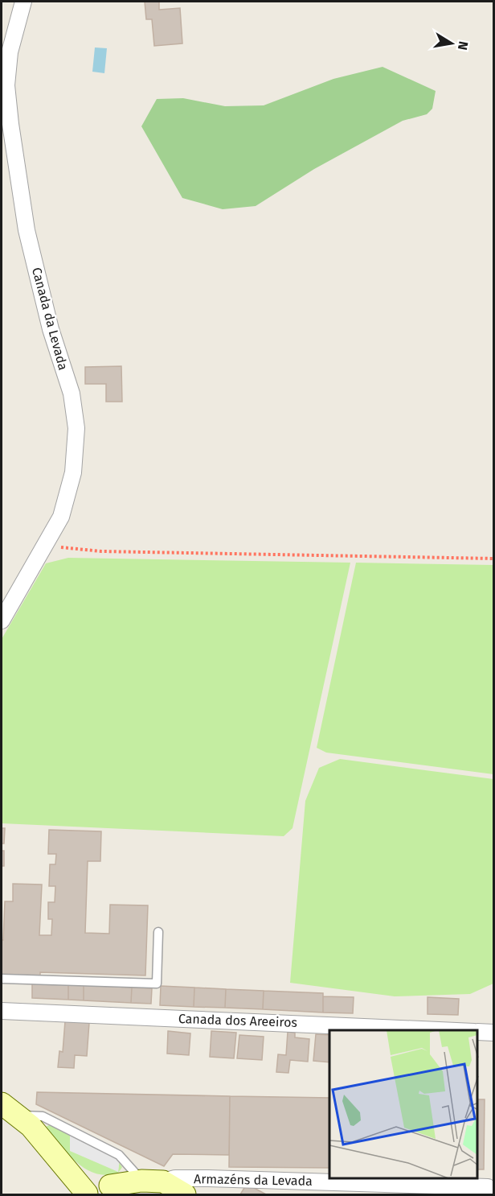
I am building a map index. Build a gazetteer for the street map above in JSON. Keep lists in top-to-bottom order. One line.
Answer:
{"streets":{"street":["Canada da Levada","Canada dos Areeiros","Armazéns da Levada"]},"north":"right"}
